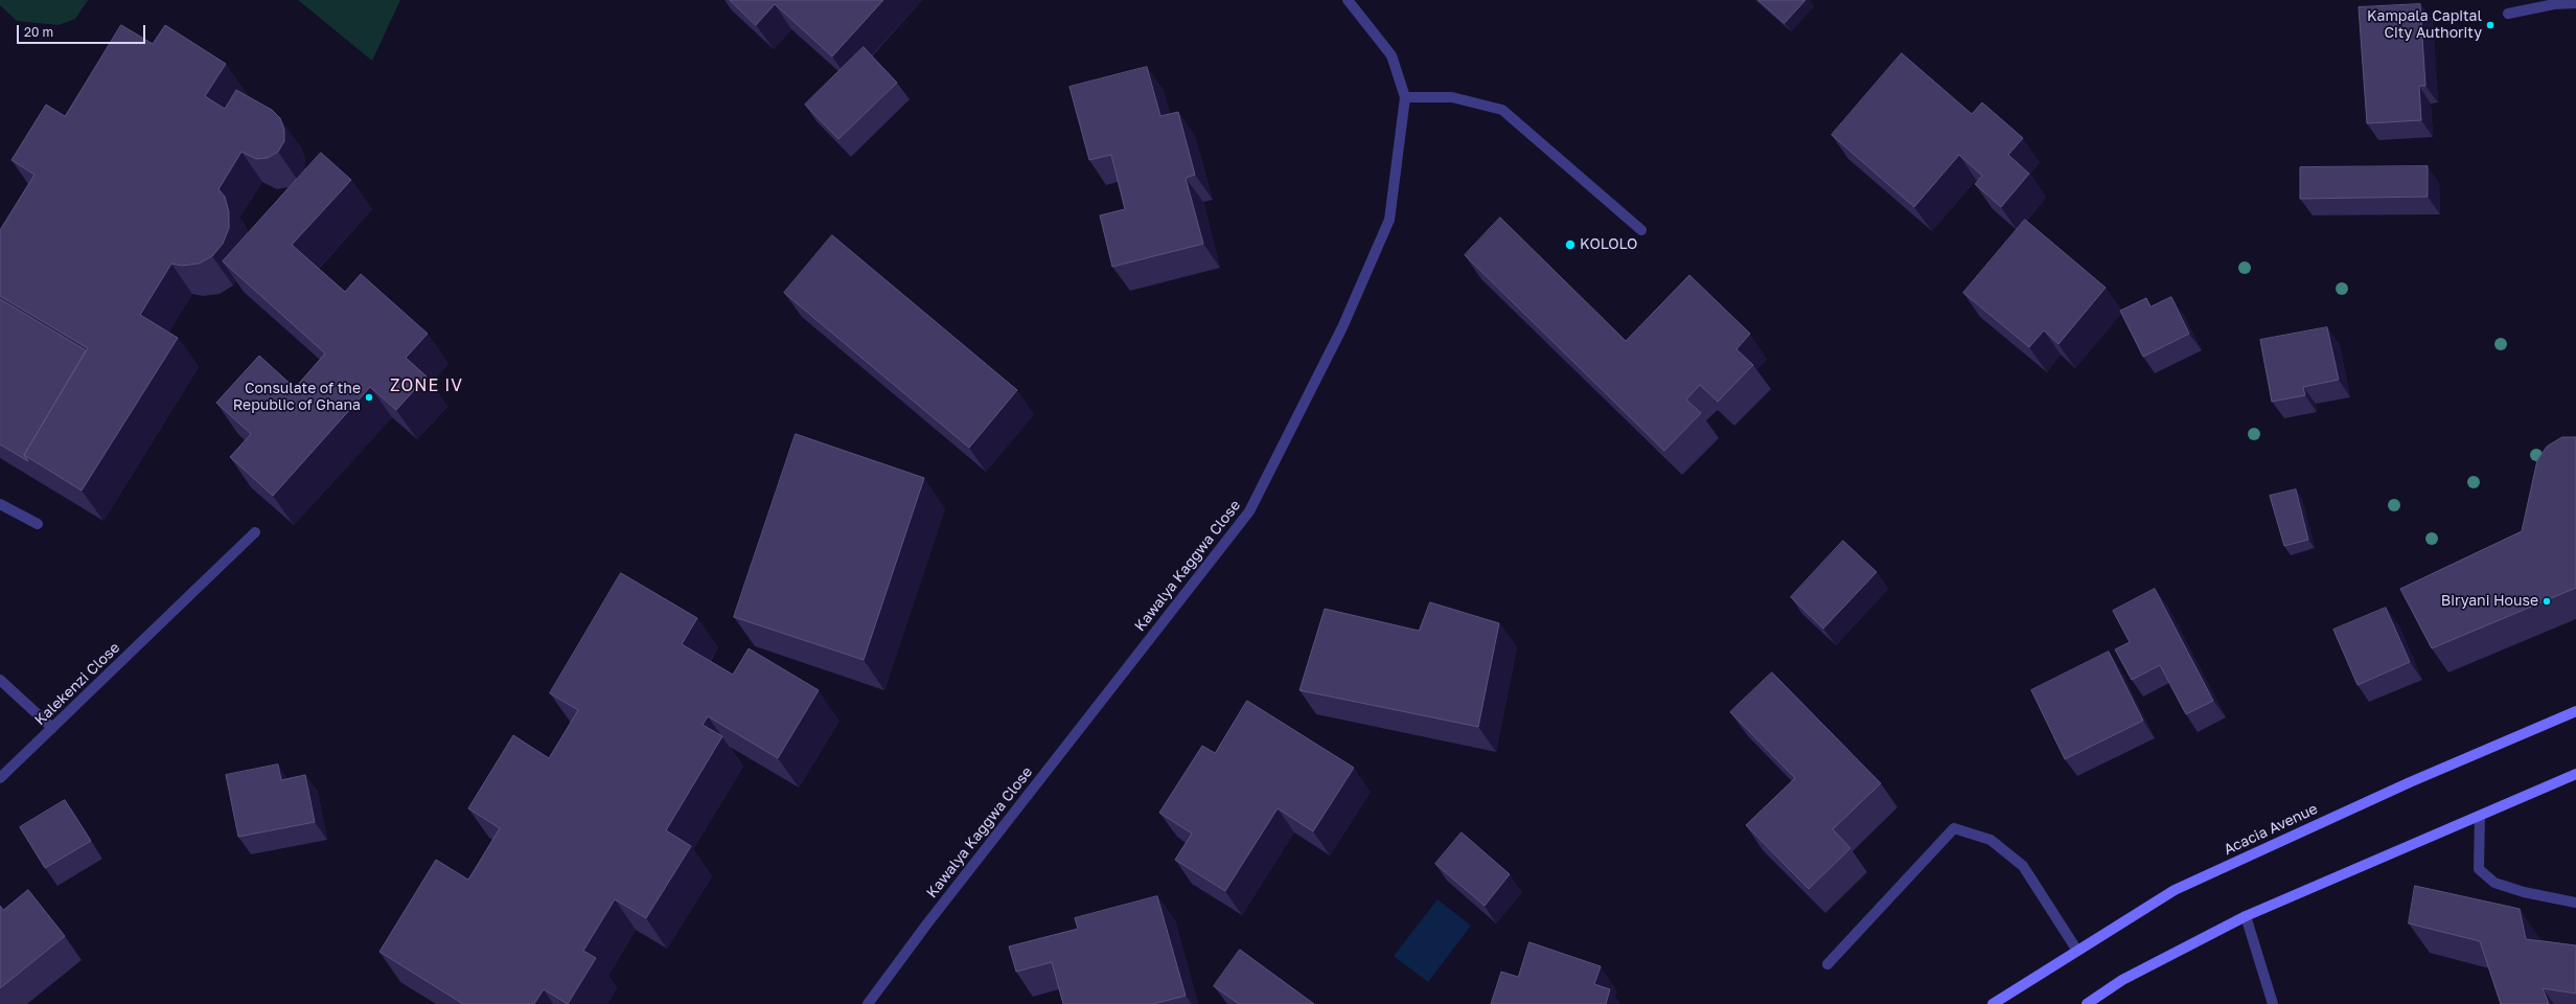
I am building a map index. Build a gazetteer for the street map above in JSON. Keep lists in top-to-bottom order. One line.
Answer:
{"streets":{"main road":["Acacia Avenue"],"street":["Kawalya Kaggwa Close","Kalekenzi Close"]},"districts":["ZONE IV"],"places":["Kampala Capital City Authority","KOLOLO","Consulate of the Republic of Ghana","Biryani House"],"scale_bar":"20 m"}
